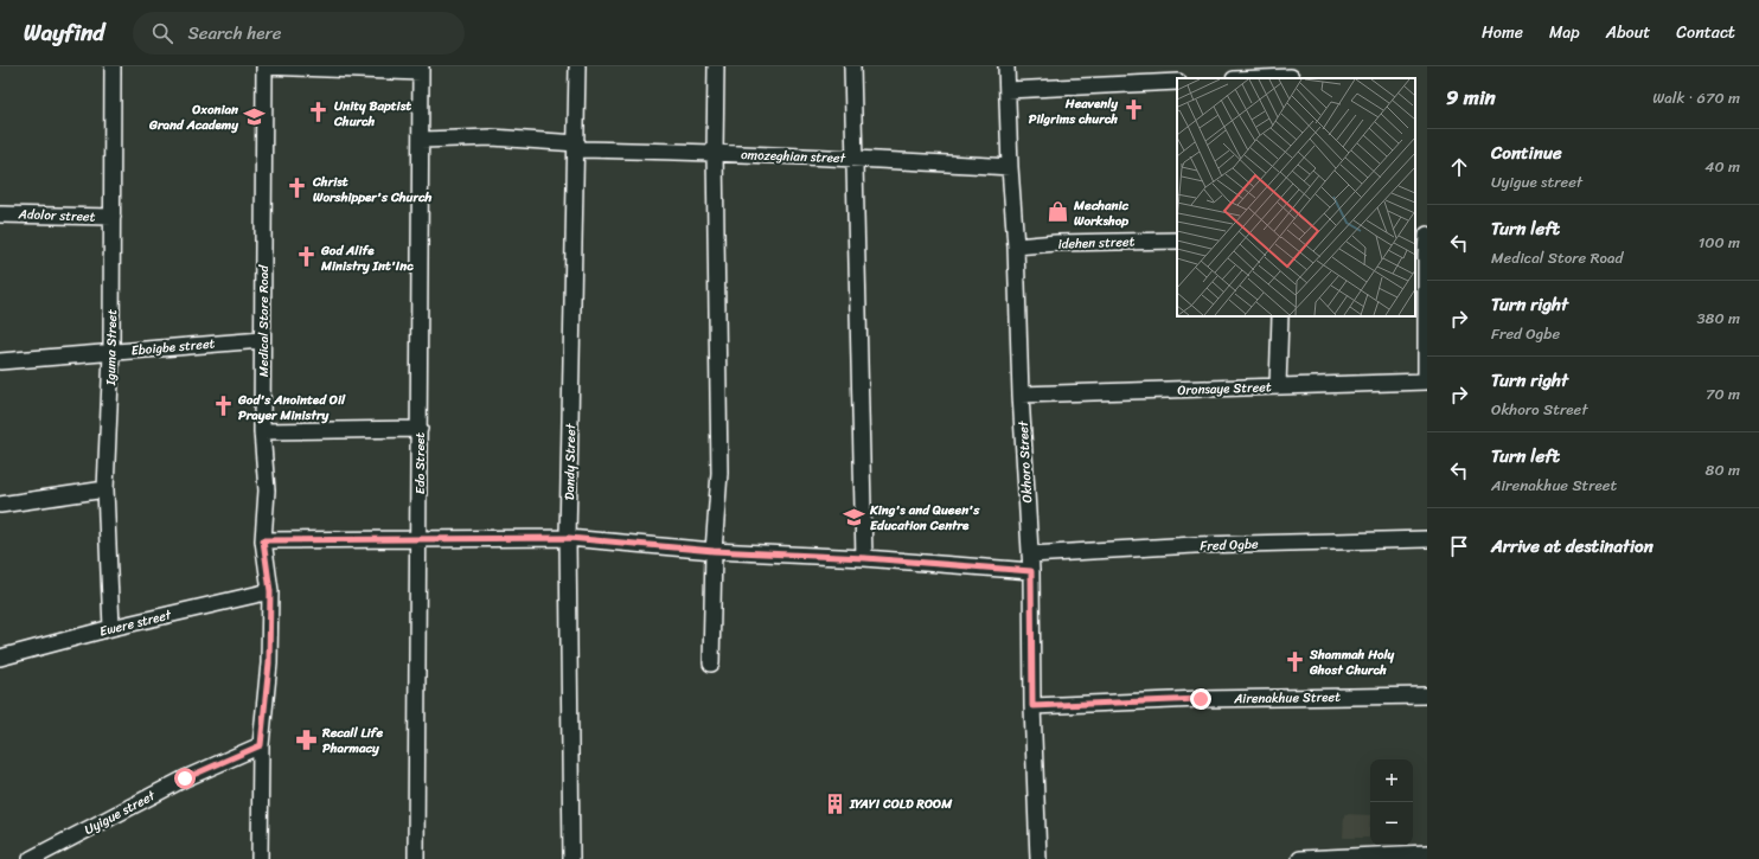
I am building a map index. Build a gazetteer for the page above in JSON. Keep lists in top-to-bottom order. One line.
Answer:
{"streets":{"street":["omozeghian street","Adolor street","idehen street","Medical Store Road","Iguma Street","Eboigbe street","Oronsaye Street","Dandy Street","Okhoro Street","Edo Street","Fred Ogbe","Ewere street","Airenakhue Street","Uyigue street"]},"crossings":[["omozeghian street","Dandy Street"],["omozeghian street","Okhoro Street"],["omozeghian street","Edo Street"],["Adolor street","Iguma Street"],["idehen street","Okhoro Street"],["Medical Store Road","Eboigbe street"],["Medical Store Road","Ewere street"],["Medical Store Road","Uyigue street"],["Iguma Street","Eboigbe street"],["Iguma Street","Ewere street"],["Oronsaye Street","Okhoro Street"],["Okhoro Street","Fred Ogbe"],["Okhoro Street","Airenakhue Street"]],"places":{"church":["Heavenly Pilgrims church","Unity Baptist Church","Christ Worshipper's Church","God Alife Ministry Int'Inc","God's Anointed Oil Prayer Ministry","Shammah Holy Ghost Church"],"school or university":["Oxonian Grand Academy","King's and Queen's Education Centre"],"shop":["Mechanic Workshop"],"pharmacy":["Recall Life Pharmacy"],"building":["IYAYI COLD ROOM"]},"page":{"header":"Wayfind","search":"Search here","nav":["Home","Map","About","Contact"],"heading":["9 min","Walk · 670 m"],"list":[["Continue","Uyigue street","40 m"],["Turn left","Medical Store Road","100 m"],["Turn right","Fred Ogbe","380 m"],["Turn right","Okhoro Street","70 m"],["Turn left","Airenakhue Street","80 m"],"Arrive at destination"],"map_buttons":["+","−"]}}
